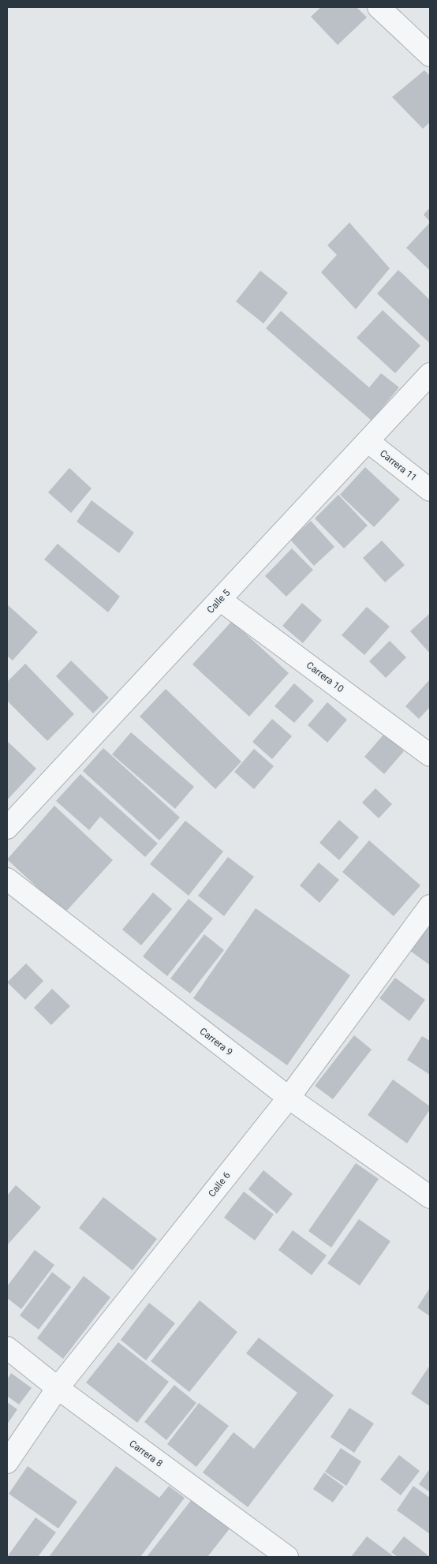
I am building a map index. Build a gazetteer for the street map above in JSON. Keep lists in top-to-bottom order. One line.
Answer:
{"streets":{"street":["Carrera 11","Calle 5","Carrera 10","Carrera 9","Calle 6","Carrera 8"]},"crossings":[["Carrera 11","Calle 5"],["Calle 5","Carrera 10"],["Carrera 9","Calle 6"],["Calle 6","Carrera 8"]]}
